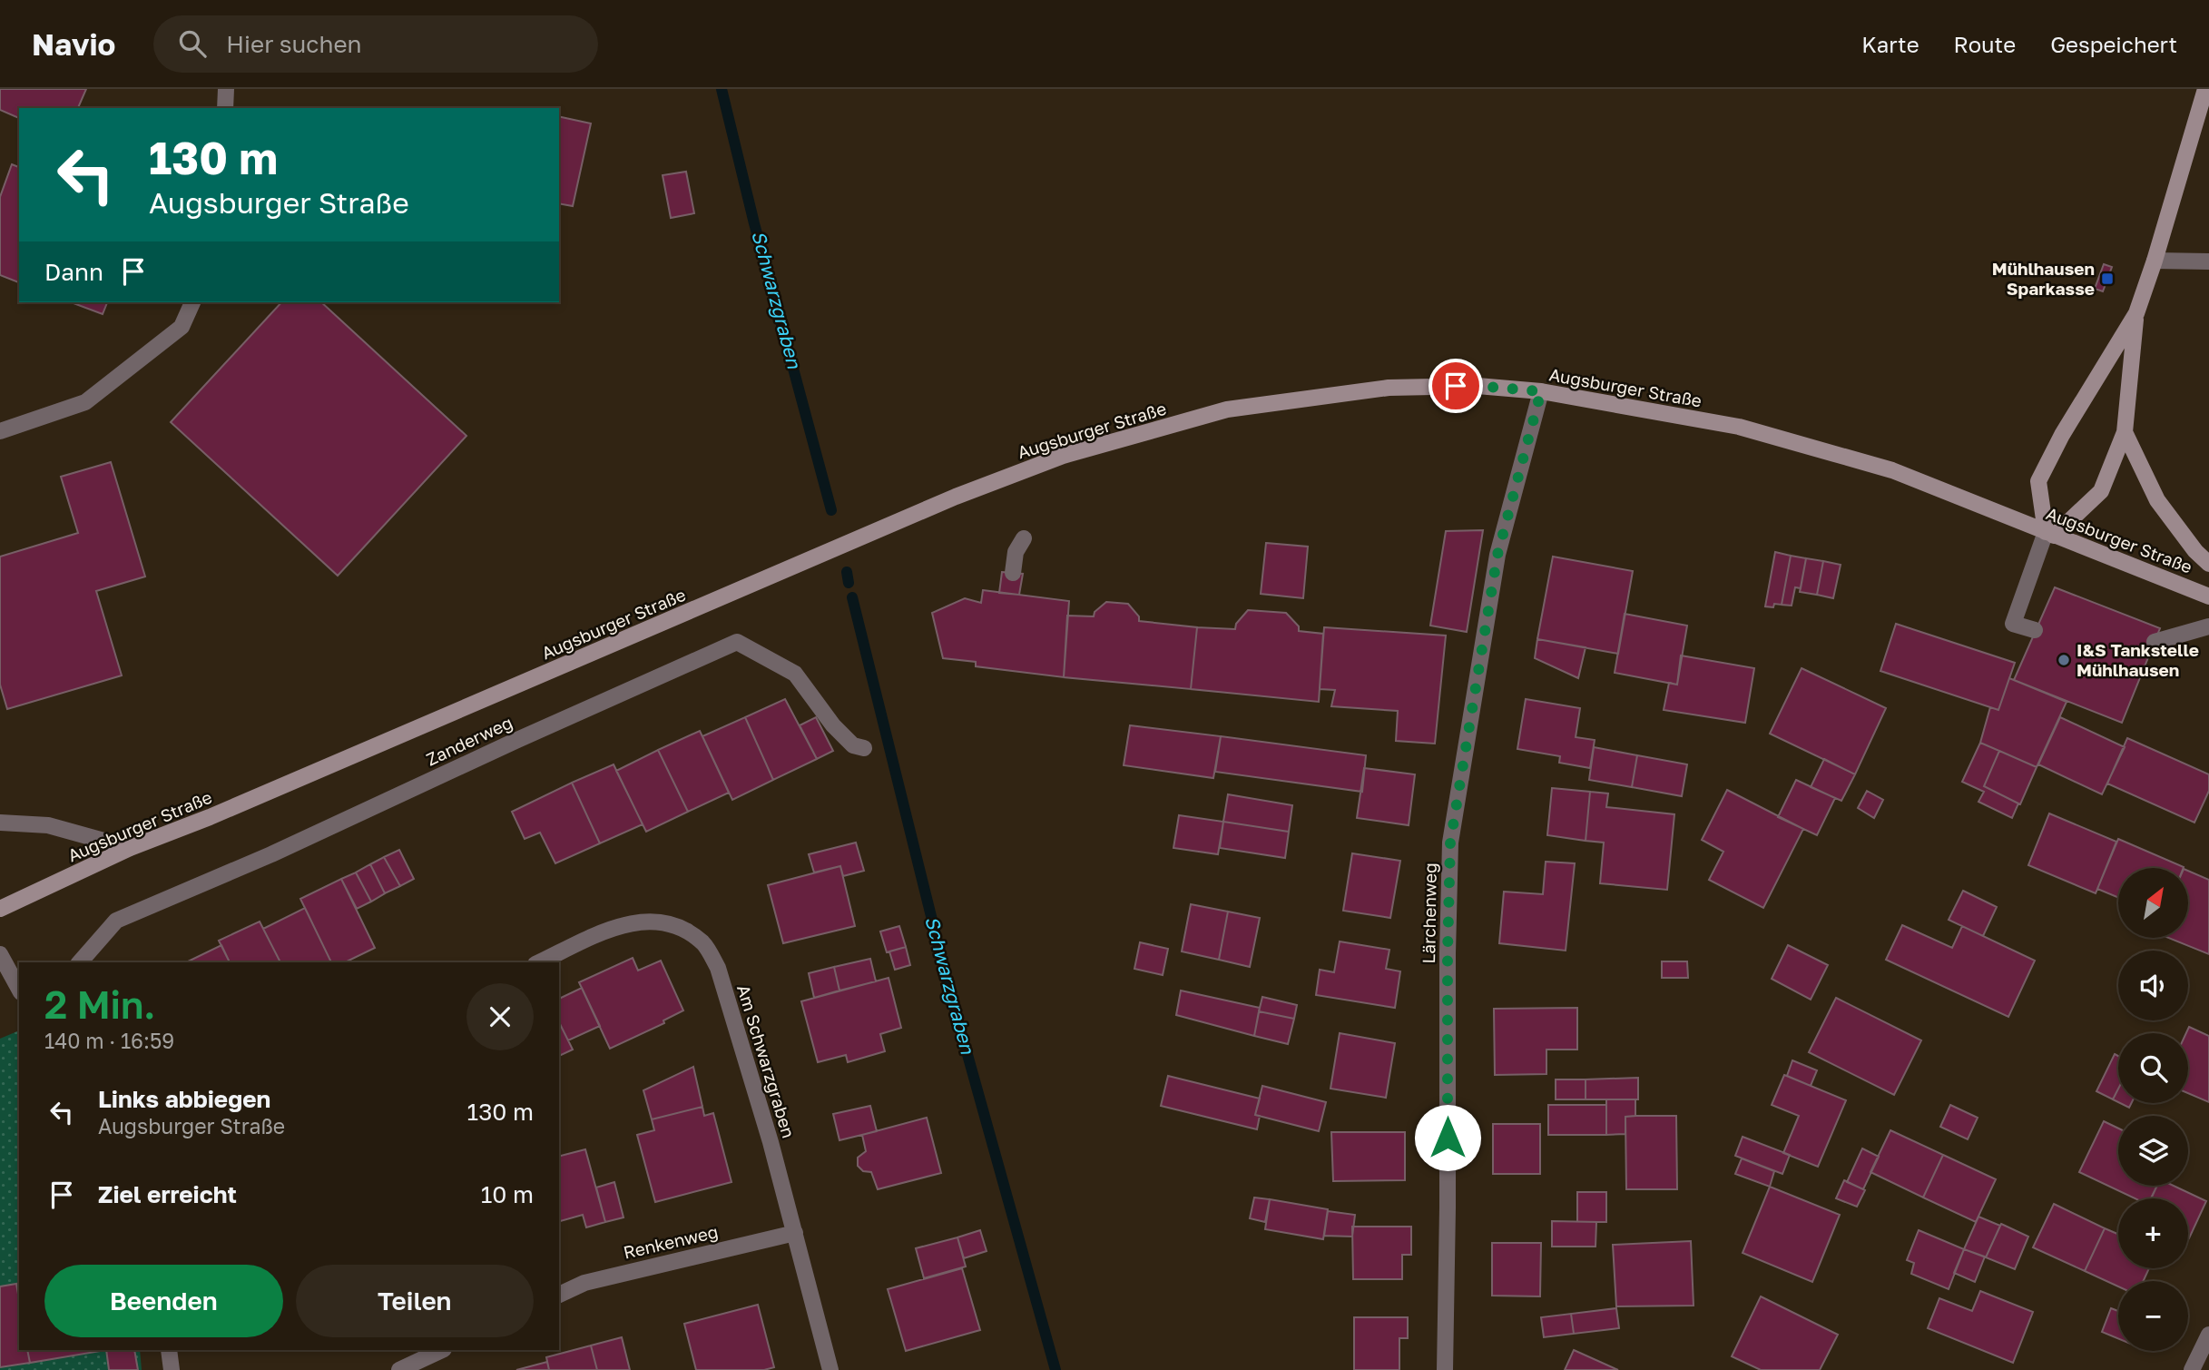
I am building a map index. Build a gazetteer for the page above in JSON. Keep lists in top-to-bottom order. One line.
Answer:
{"streets":{"main road":["Augsburger Straße"],"street":["Zanderweg","Lärchenweg","Am Schwarzgraben","Renkenweg"]},"crossings":[["Augsburger Straße","Lärchenweg"],["Am Schwarzgraben","Renkenweg"]],"water":["Schwarzgraben"],"places":{"transit":["Mühlhausen Sparkasse"],"other":["I&S Tankstelle Mühlhausen"]},"north":"top right","page":{"header":"Navio","search":"Hier suchen","nav":["Karte","Route","Gespeichert"],"turn":["130 m","Augsburger Straße"],"then":"Dann","map_buttons":["+","−"],"heading":["2 Min.","140 m · 16:59"],"list":[{"name":"Links abbiegen","note":"Augsburger Straße","value":"130 m"},{"name":"Ziel erreicht","value":"10 m"}],"buttons":["Beenden","Teilen"]}}
